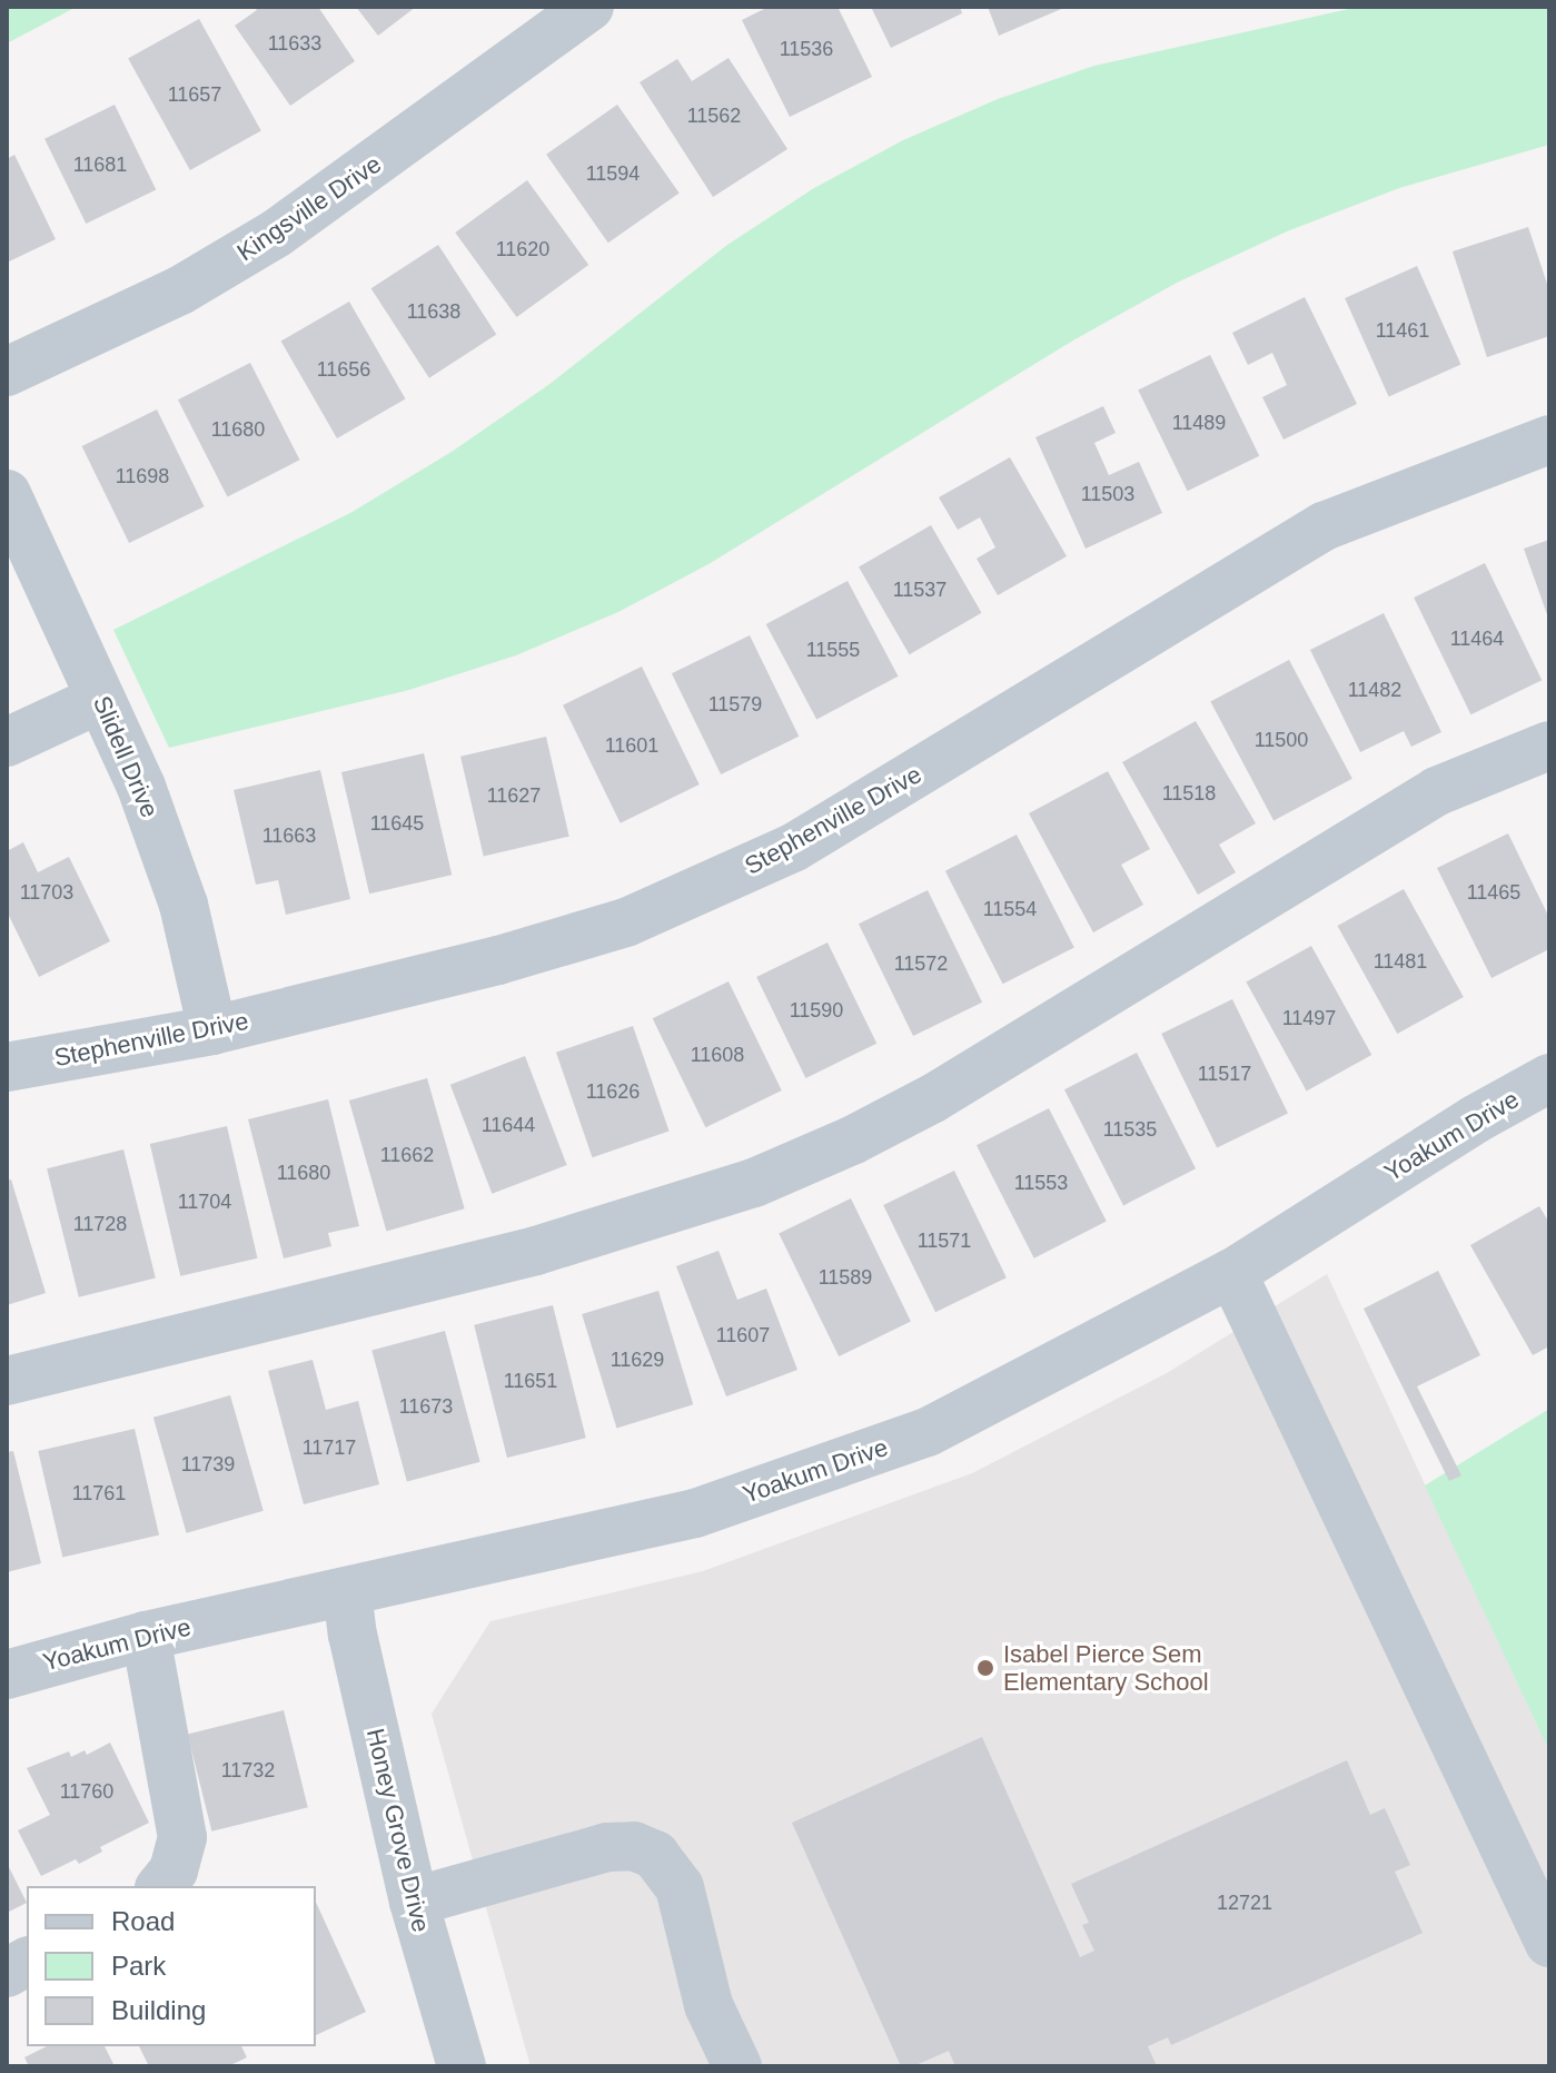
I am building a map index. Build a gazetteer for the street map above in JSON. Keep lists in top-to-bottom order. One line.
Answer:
{"streets":{"street":["Kingsville Drive","Slidell Drive","Stephenville Drive","Yoakum Drive","Honey Grove Drive"]},"crossings":[["Slidell Drive","Stephenville Drive"],["Yoakum Drive","Honey Grove Drive"]],"places":["Isabel Pierce Sem Elementary School"],"house_numbers":["11633","11536","11657","11562","11681","11594","11620","11638","11461","11656","11489","11680","11698","11503","11537","11464","11555","11482","11579","11500","11601","11518","11627","11645","11663","11703","11465","11554","11481","11572","11590","11497","11608","11517","11626","11644","11535","11662","11680","11553","11704","11728","11571","11589","11607","11629","11651","11673","11717","11739","11761","11732","11760","12721"],"legend":["Road","Park","Building"]}
